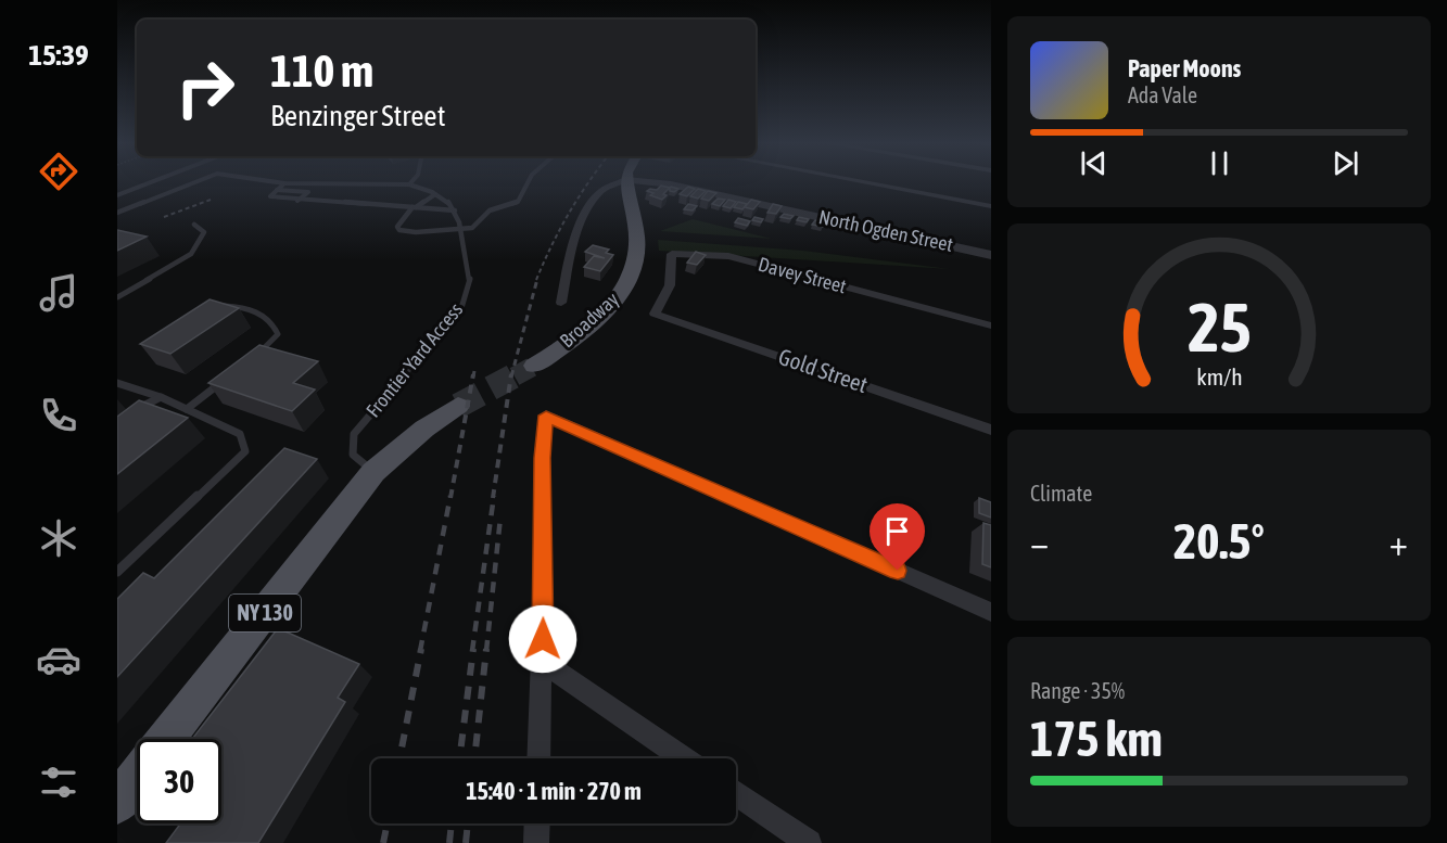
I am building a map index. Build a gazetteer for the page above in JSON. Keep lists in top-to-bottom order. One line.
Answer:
{"streets":{"main road":["Broadway","NY 130"],"street":["North Ogden Street","Davey Street","Gold Street"],"lane":["Frontier Yard Access"]},"crossings":[["Davey Street","Gold Street"],["Frontier Yard Access","NY 130"]],"page":{"tabs":"15:39","turn":["110 m","Benzinger Street"],"song":["Paper Moons","Ada Vale"],"tile":["Climate",["Range · 35%","175 km"]],"heat":["−","20.5°","+"],"limit":"30","trip":"15:40 · 1 min · 270 m","gauge":["25","km/h"]}}
